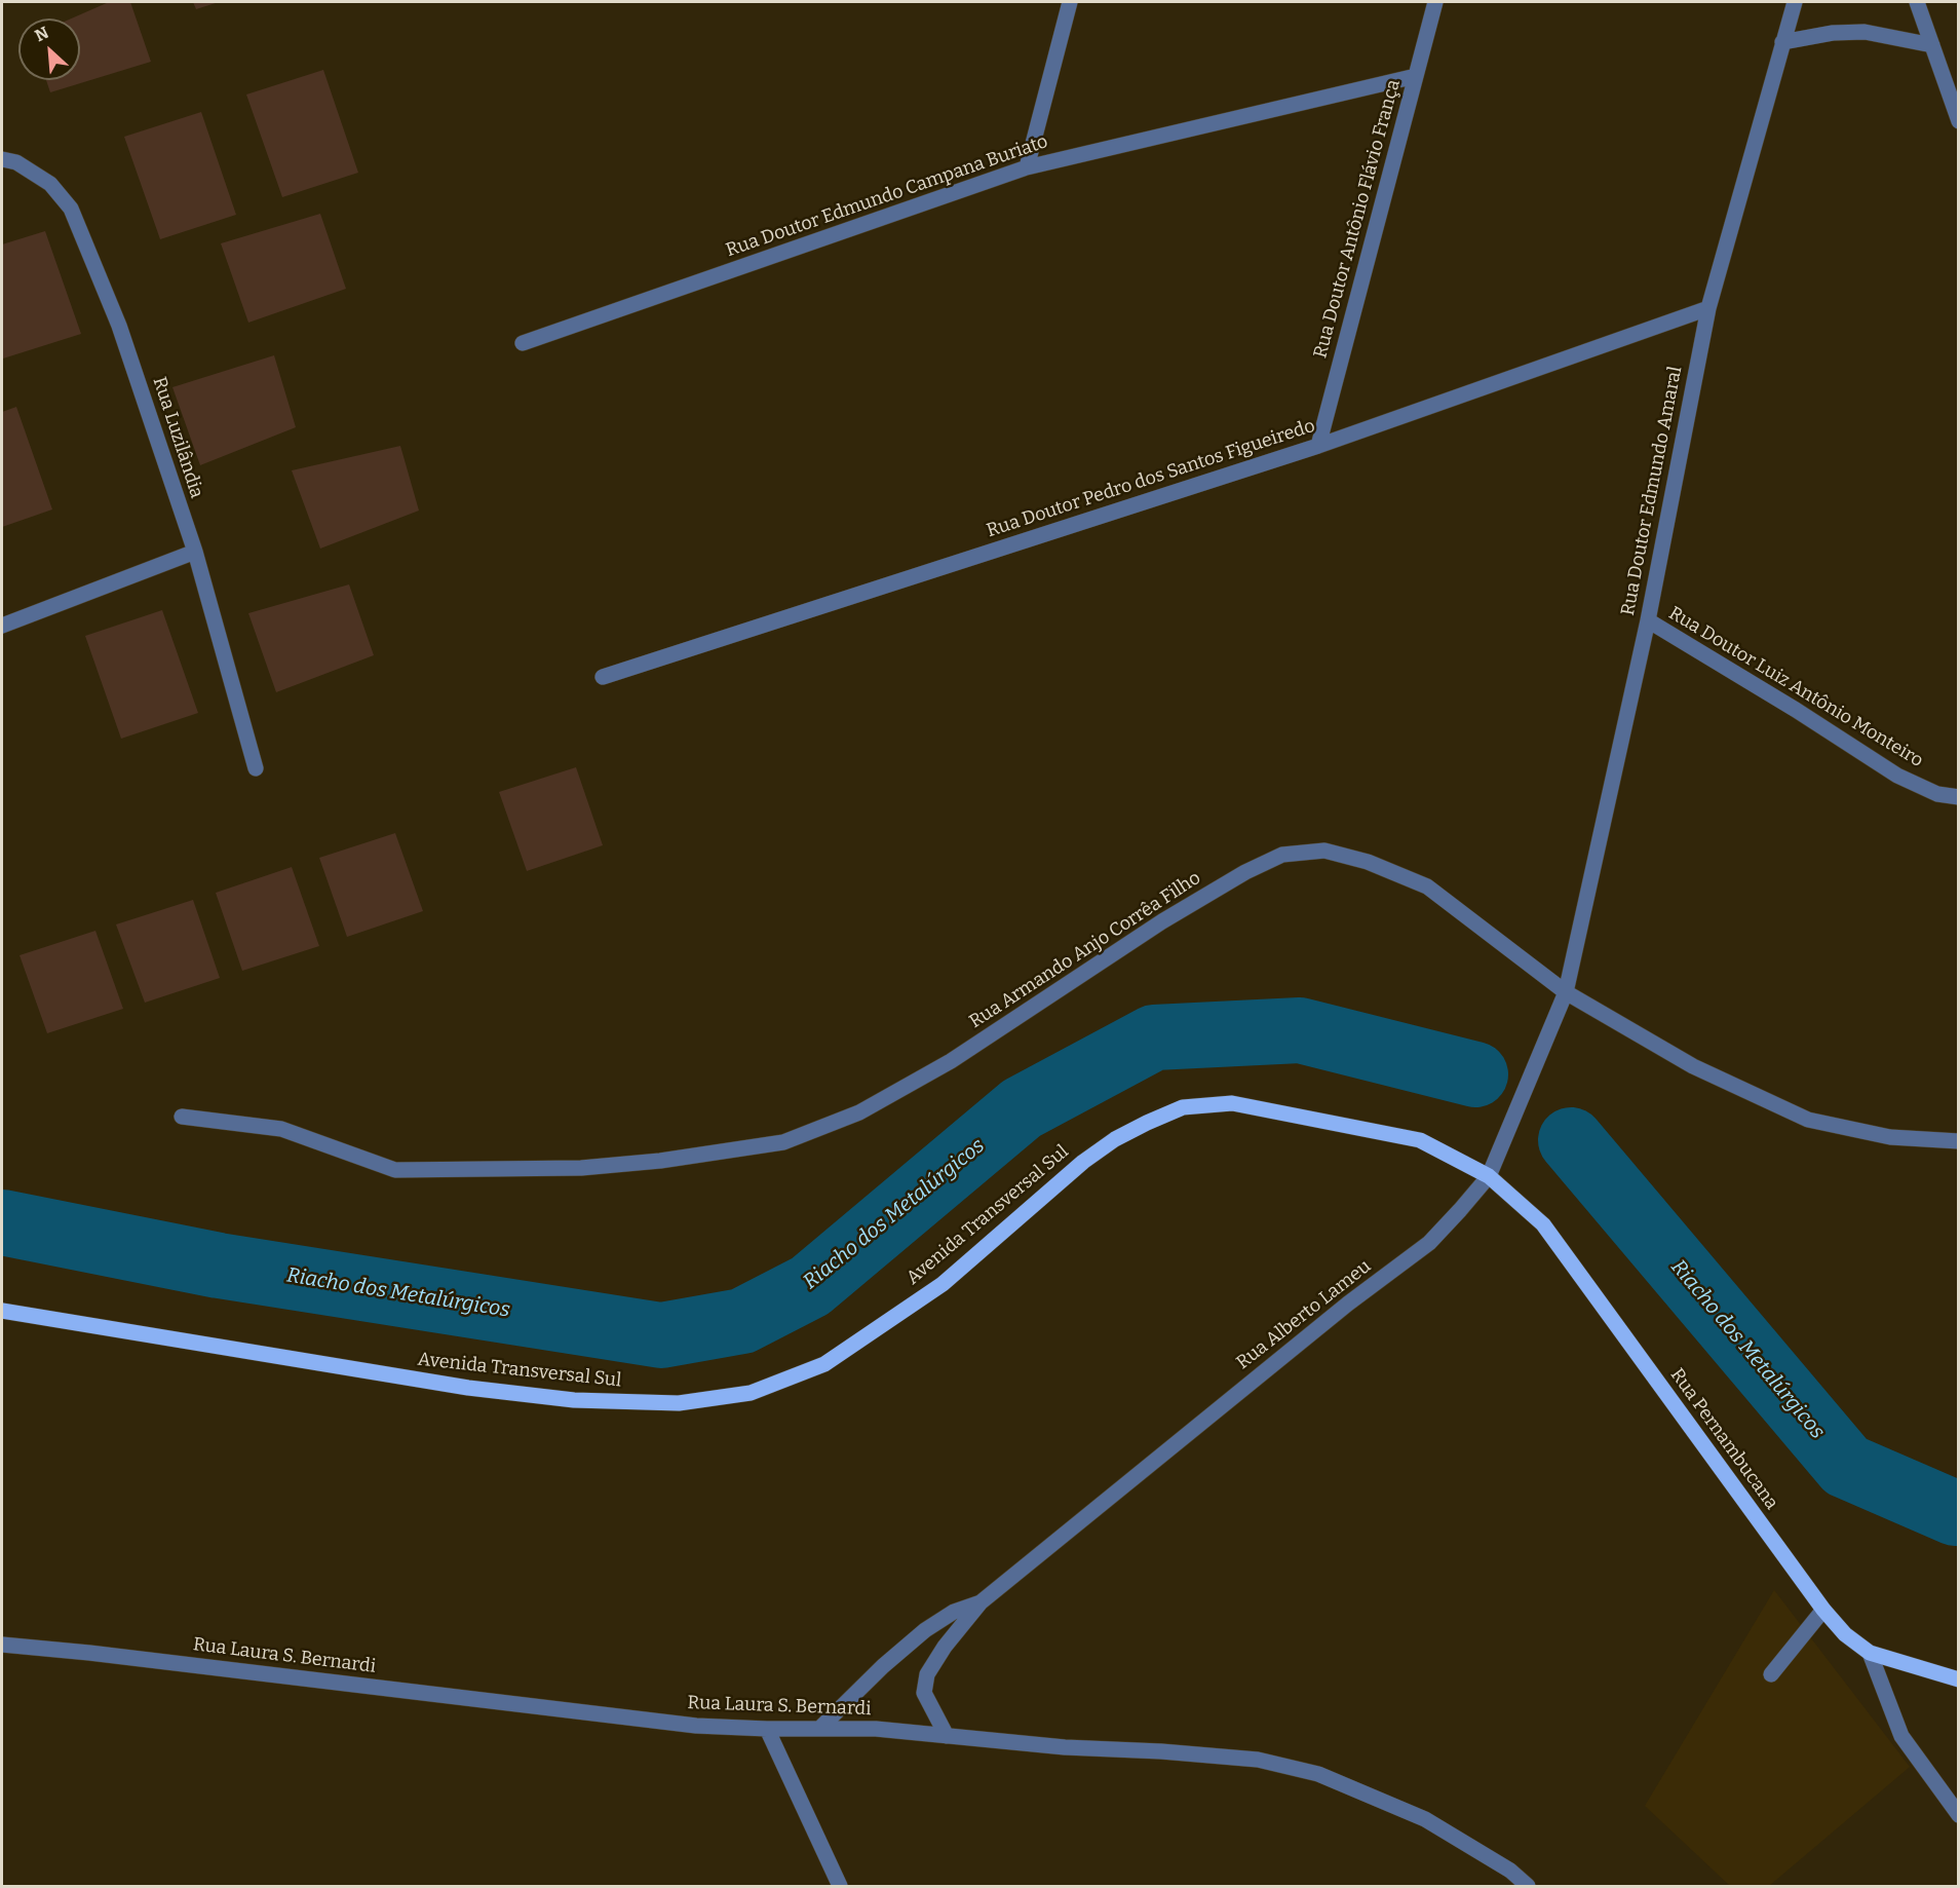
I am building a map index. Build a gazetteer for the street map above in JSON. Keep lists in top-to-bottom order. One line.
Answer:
{"streets":{"main road":["Avenida Transversal Sul","Rua Pernambucana"],"street":["Rua Doutor Edmundo Campana Buriato","Rua Doutor Antônio Flávio França","Rua Luzilândia","Rua Doutor Pedro dos Santos Figueiredo","Rua Doutor Edmundo Amaral","Rua Doutor Luiz Antônio Monteiro","Rua Armando Anjo Corrêa Filho","Rua Alberto Lameu","Rua Laura S. Bernardi"]},"crossings":[["Rua Doutor Edmundo Campana Buriato","Rua Doutor Antônio Flávio França"],["Rua Doutor Antônio Flávio França","Rua Doutor Pedro dos Santos Figueiredo"],["Rua Doutor Pedro dos Santos Figueiredo","Rua Doutor Edmundo Amaral"],["Rua Doutor Edmundo Amaral","Rua Doutor Luiz Antônio Monteiro"],["Rua Doutor Edmundo Amaral","Rua Armando Anjo Corrêa Filho"],["Rua Doutor Edmundo Amaral","Rua Alberto Lameu"],["Rua Armando Anjo Corrêa Filho","Rua Alberto Lameu"],["Avenida Transversal Sul","Rua Alberto Lameu"],["Avenida Transversal Sul","Rua Pernambucana"],["Rua Alberto Lameu","Rua Pernambucana"],["Rua Alberto Lameu","Rua Laura S. Bernardi"]],"water":["Riacho dos Metalúrgicos"],"north":"top left"}
